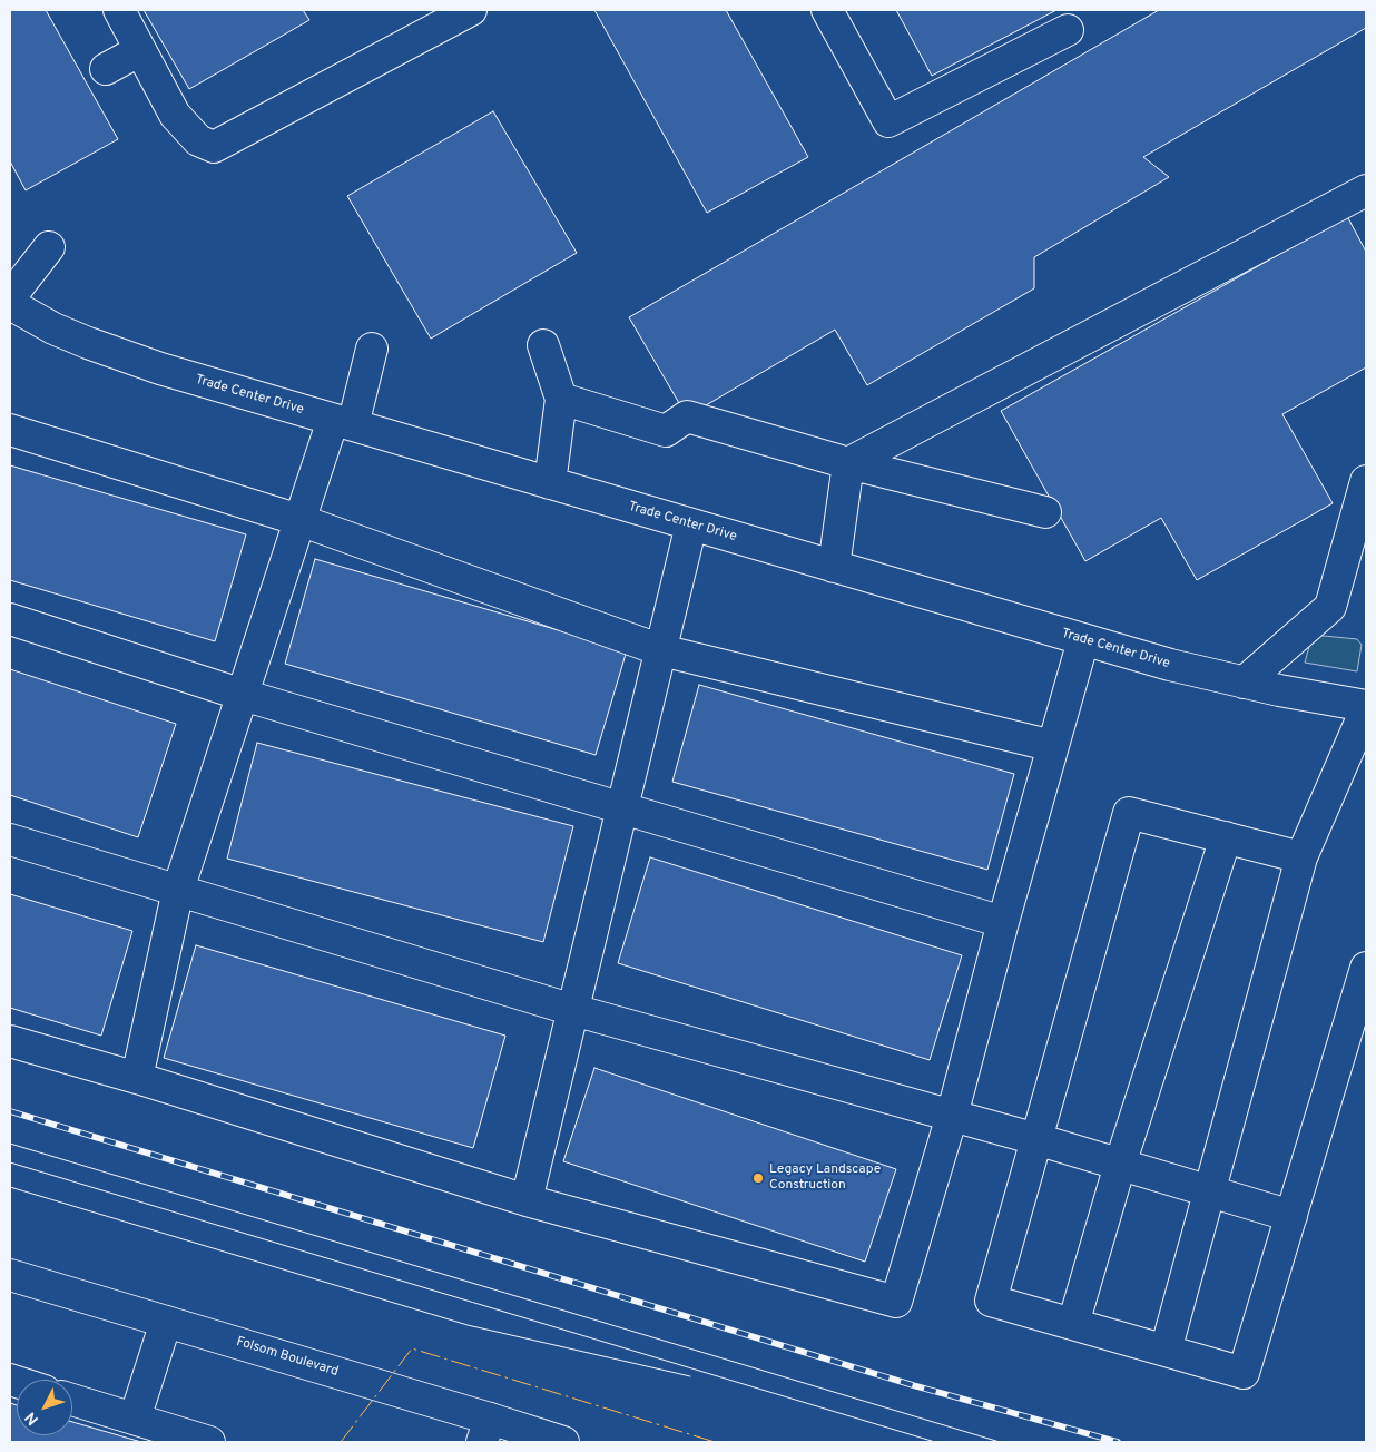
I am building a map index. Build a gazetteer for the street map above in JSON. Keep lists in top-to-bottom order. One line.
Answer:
{"streets":{"street":["Trade Center Drive","Folsom Boulevard"]},"places":["Legacy Landscape Construction"],"north":"bottom left"}
